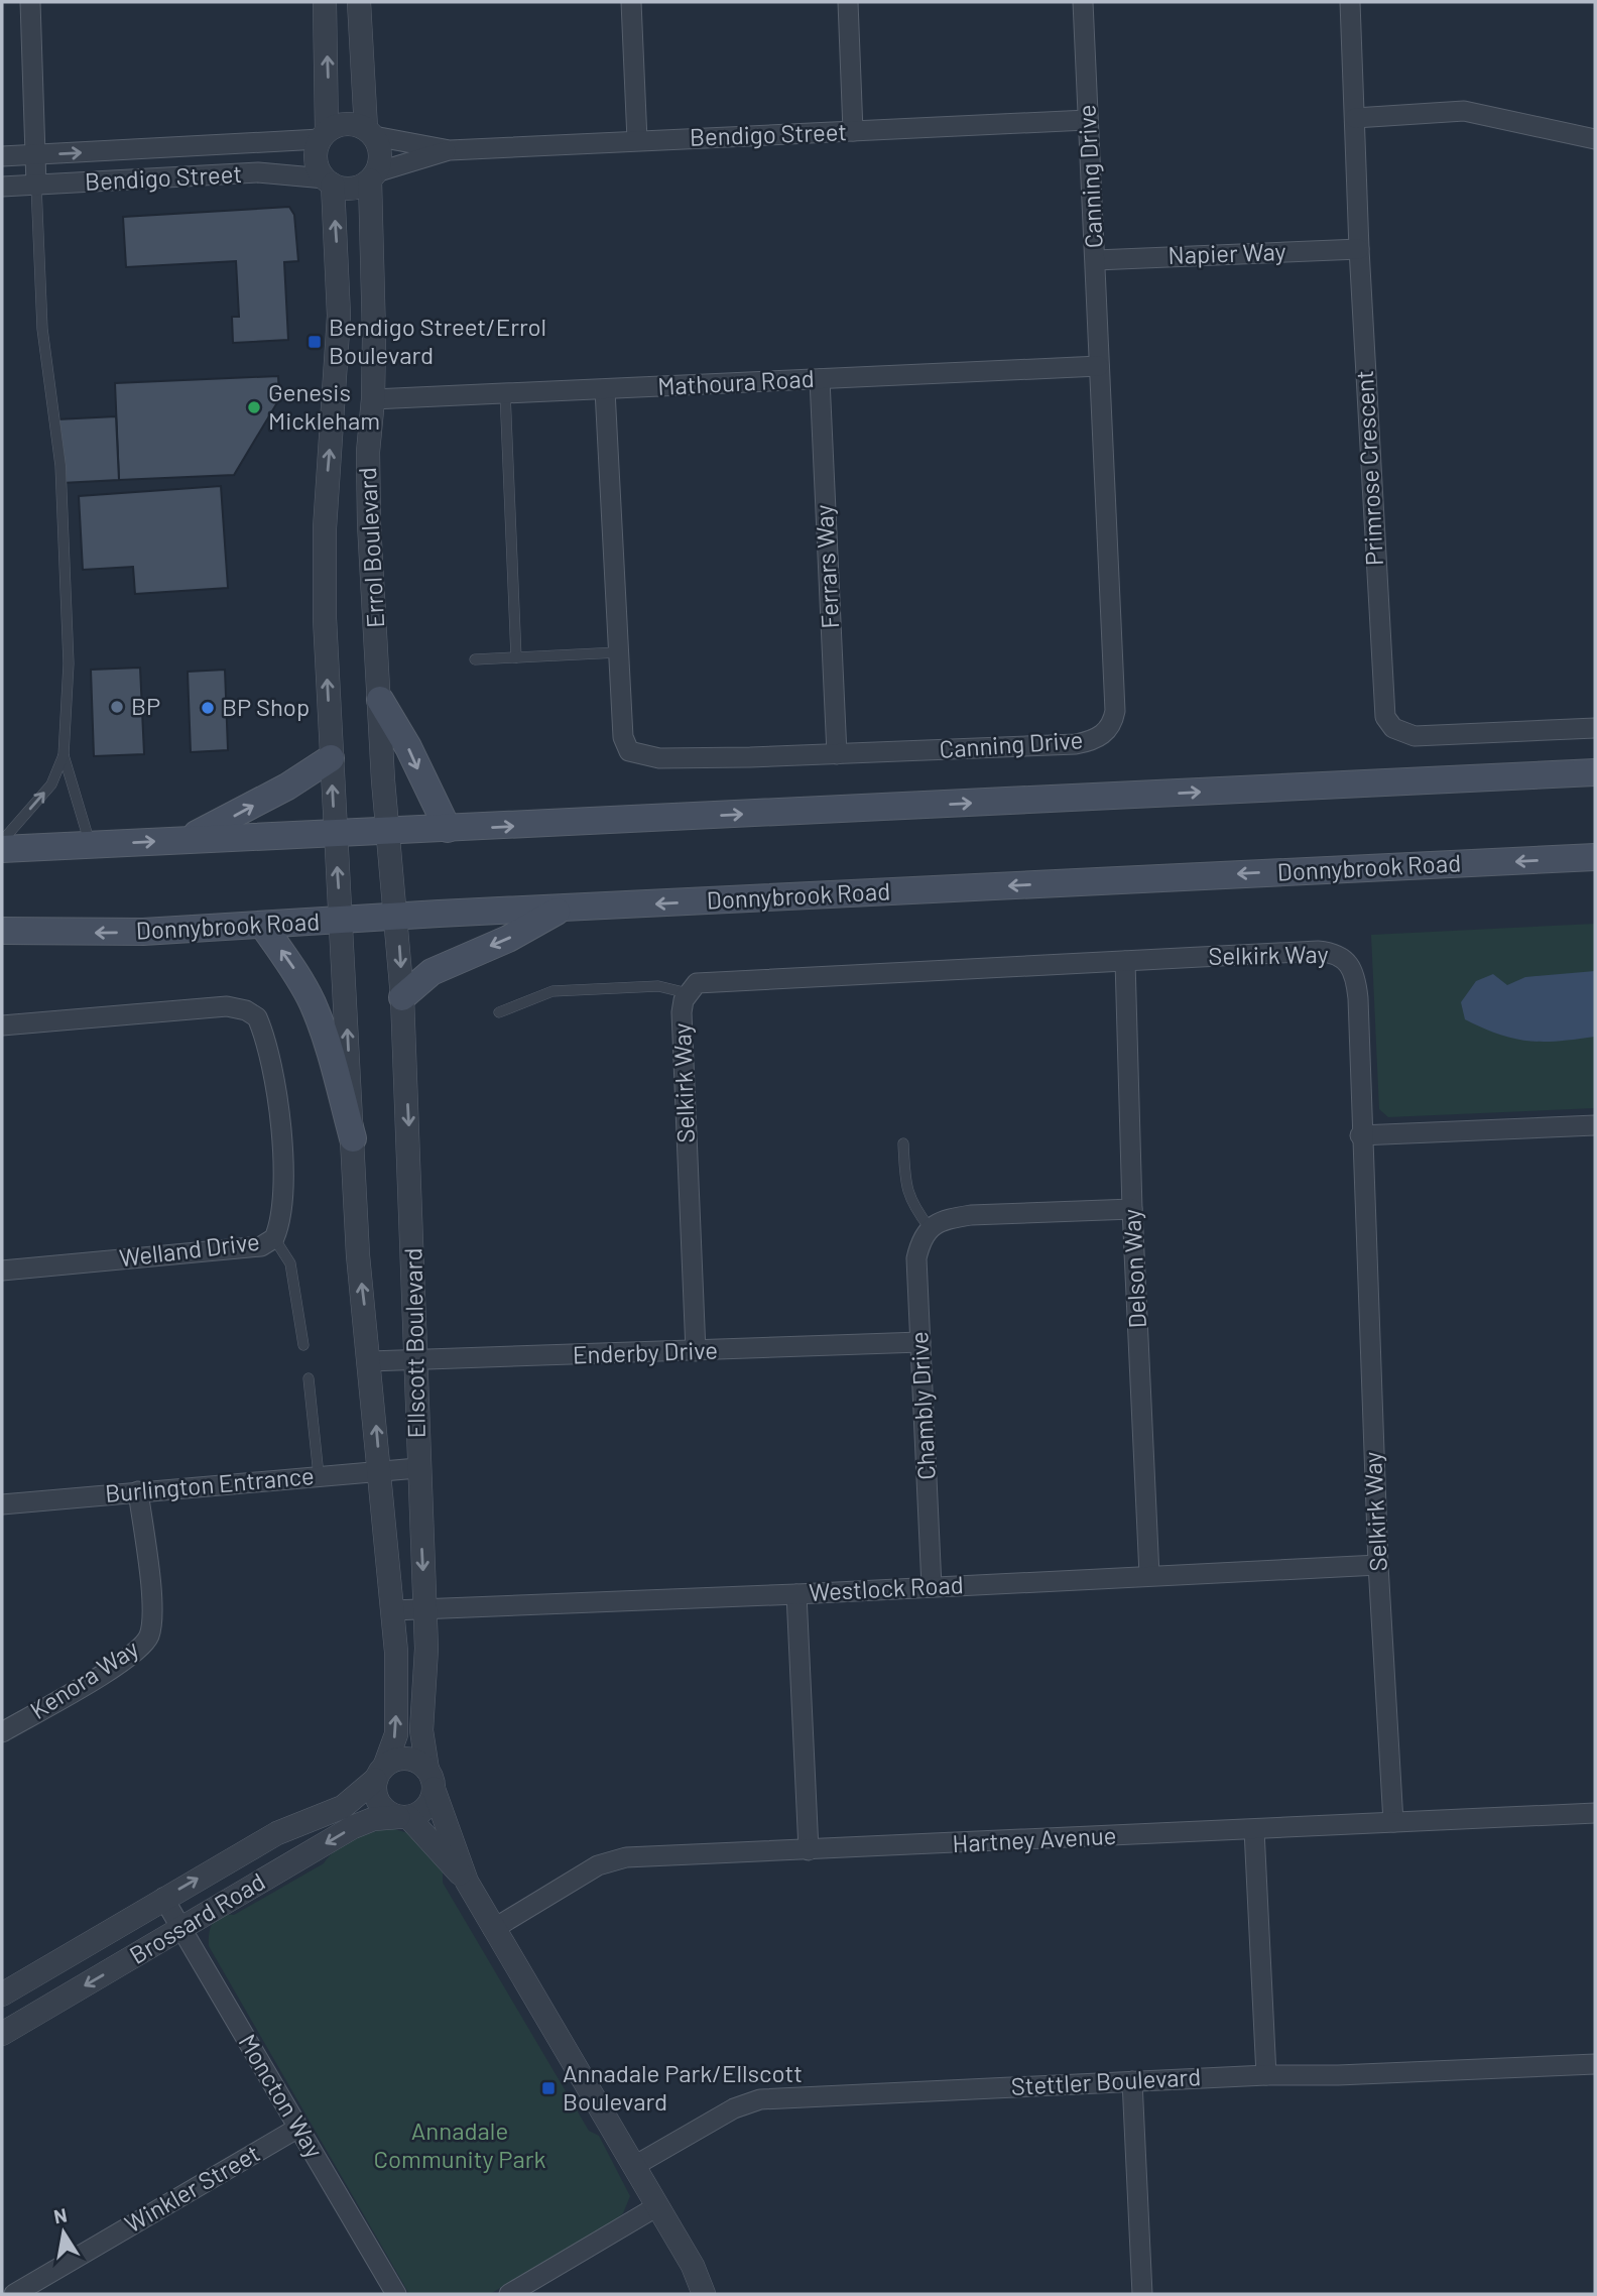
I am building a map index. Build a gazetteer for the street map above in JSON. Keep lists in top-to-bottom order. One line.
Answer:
{"streets":{"main road":["Donnybrook Road"],"street":["Bendigo Street","Canning Drive","Napier Way","Mathoura Road","Primrose Crescent","Errol Boulevard","Ferrars Way","Selkirk Way","Welland Drive","Delson Way","Ellscott Boulevard","Enderby Drive","Chambly Drive","Burlington Entrance","Westlock Road","Kenora Way","Hartney Avenue","Brossard Road","Stettler Boulevard","Moncton Way","Winkler Street"]},"crossings":[["Bendigo Street","Canning Drive"],["Bendigo Street","Errol Boulevard"],["Canning Drive","Napier Way"],["Canning Drive","Mathoura Road"],["Canning Drive","Ferrars Way"],["Napier Way","Primrose Crescent"],["Mathoura Road","Errol Boulevard"],["Mathoura Road","Ferrars Way"],["Errol Boulevard","Donnybrook Road"],["Errol Boulevard","Ellscott Boulevard"],["Donnybrook Road","Ellscott Boulevard"],["Selkirk Way","Delson Way"],["Selkirk Way","Enderby Drive"],["Selkirk Way","Westlock Road"],["Selkirk Way","Hartney Avenue"],["Delson Way","Westlock Road"],["Ellscott Boulevard","Enderby Drive"],["Ellscott Boulevard","Burlington Entrance"],["Ellscott Boulevard","Westlock Road"],["Ellscott Boulevard","Hartney Avenue"],["Ellscott Boulevard","Brossard Road"],["Ellscott Boulevard","Stettler Boulevard"],["Enderby Drive","Chambly Drive"],["Chambly Drive","Westlock Road"],["Burlington Entrance","Kenora Way"],["Brossard Road","Moncton Way"],["Moncton Way","Winkler Street"]],"parks":["Annadale Community Park"],"places":{"transit":["Bendigo Street/Errol Boulevard","Annadale Park/Ellscott Boulevard"],"other":["Genesis Mickleham","BP","BP Shop"]},"north":"top"}
